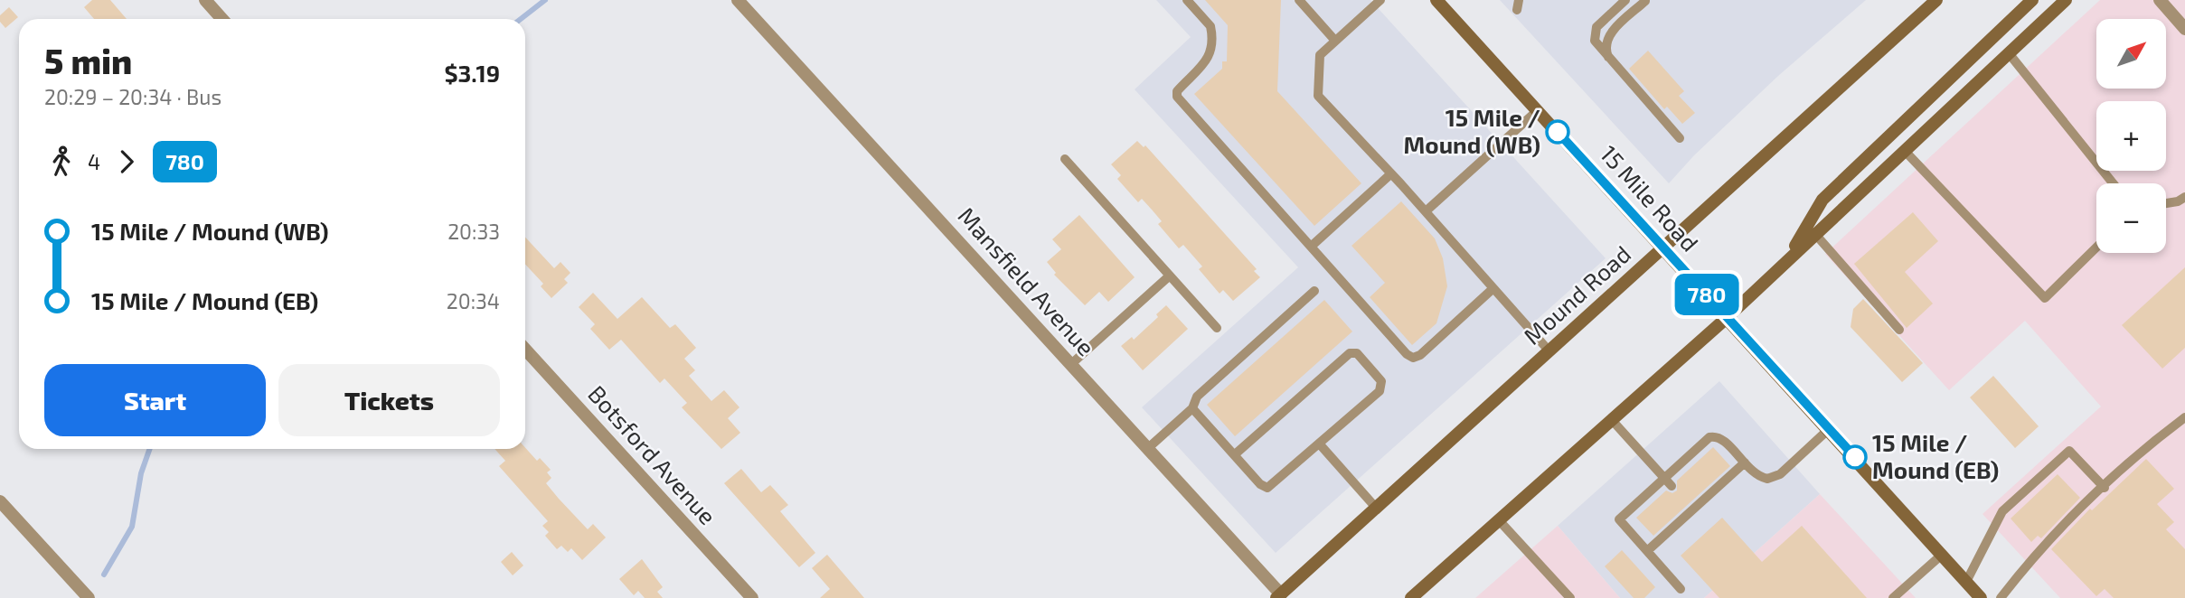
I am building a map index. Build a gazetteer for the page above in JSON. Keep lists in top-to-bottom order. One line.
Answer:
{"streets":{"main road":["15 Mile Road","Mound Road"],"street":["Mansfield Avenue","Botsford Avenue"]},"crossings":[["15 Mile Road","Mound Road"],["Mansfield Avenue","Mound Road"]],"places":["15 Mile / Mound (WB)","15 Mile / Mound (EB)"],"lines":["bus line 780"],"north":"top right","page":{"on_map":"780","map_buttons":["+","−"],"heading":["5 min","20:29 – 20:34 · Bus","$3.19"],"legs":["4","780"],"list":[{"name":"15 Mile / Mound (WB)","value":"20:33"},{"name":"15 Mile / Mound (EB)","value":"20:34"}],"buttons":["Start","Tickets"]}}
